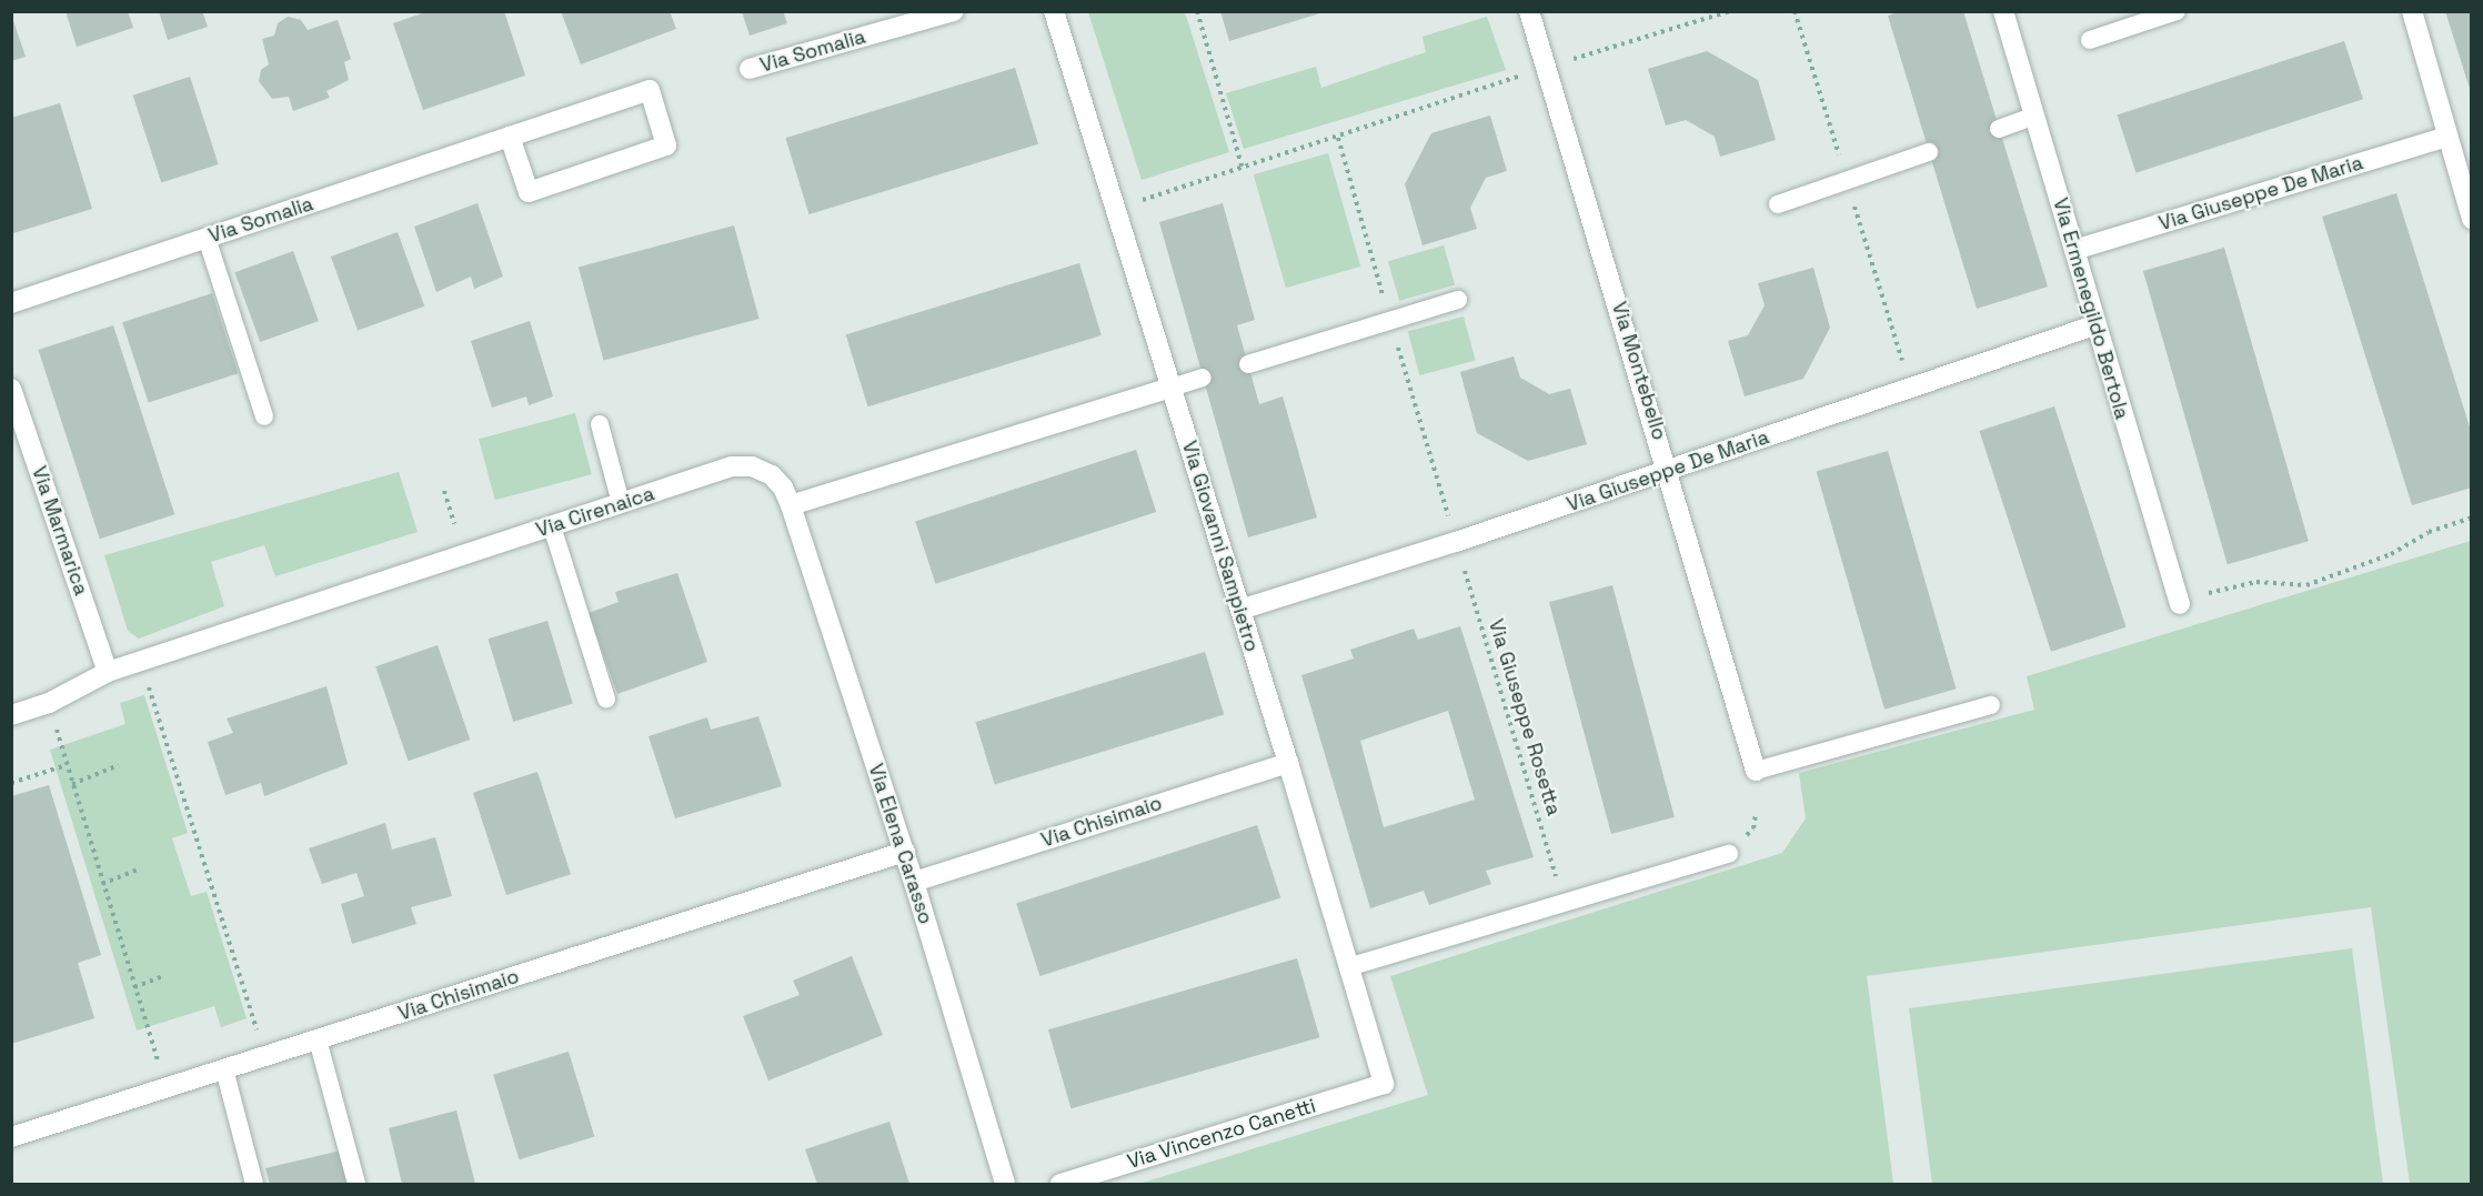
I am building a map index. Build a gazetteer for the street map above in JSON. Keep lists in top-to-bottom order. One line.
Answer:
{"streets":{"street":["Via Somalia","Via Giuseppe De Maria","Via Ermenegildo Bertola","Via Montebello","Via Cirenaica","Via Marmarica","Via Giovanni Sampietro","Via Chisimaio","Via Elena Carasso","Via Vincenzo Canetti"],"path":["Via Giuseppe Rosetta"]},"crossings":[["Via Giuseppe De Maria","Via Ermenegildo Bertola"],["Via Giuseppe De Maria","Via Montebello"],["Via Giuseppe De Maria","Via Giovanni Sampietro"],["Via Giuseppe De Maria","Via Giuseppe Rosetta"],["Via Cirenaica","Via Marmarica"],["Via Cirenaica","Via Elena Carasso"],["Via Giovanni Sampietro","Via Chisimaio"],["Via Giovanni Sampietro","Via Vincenzo Canetti"],["Via Chisimaio","Via Elena Carasso"]]}
